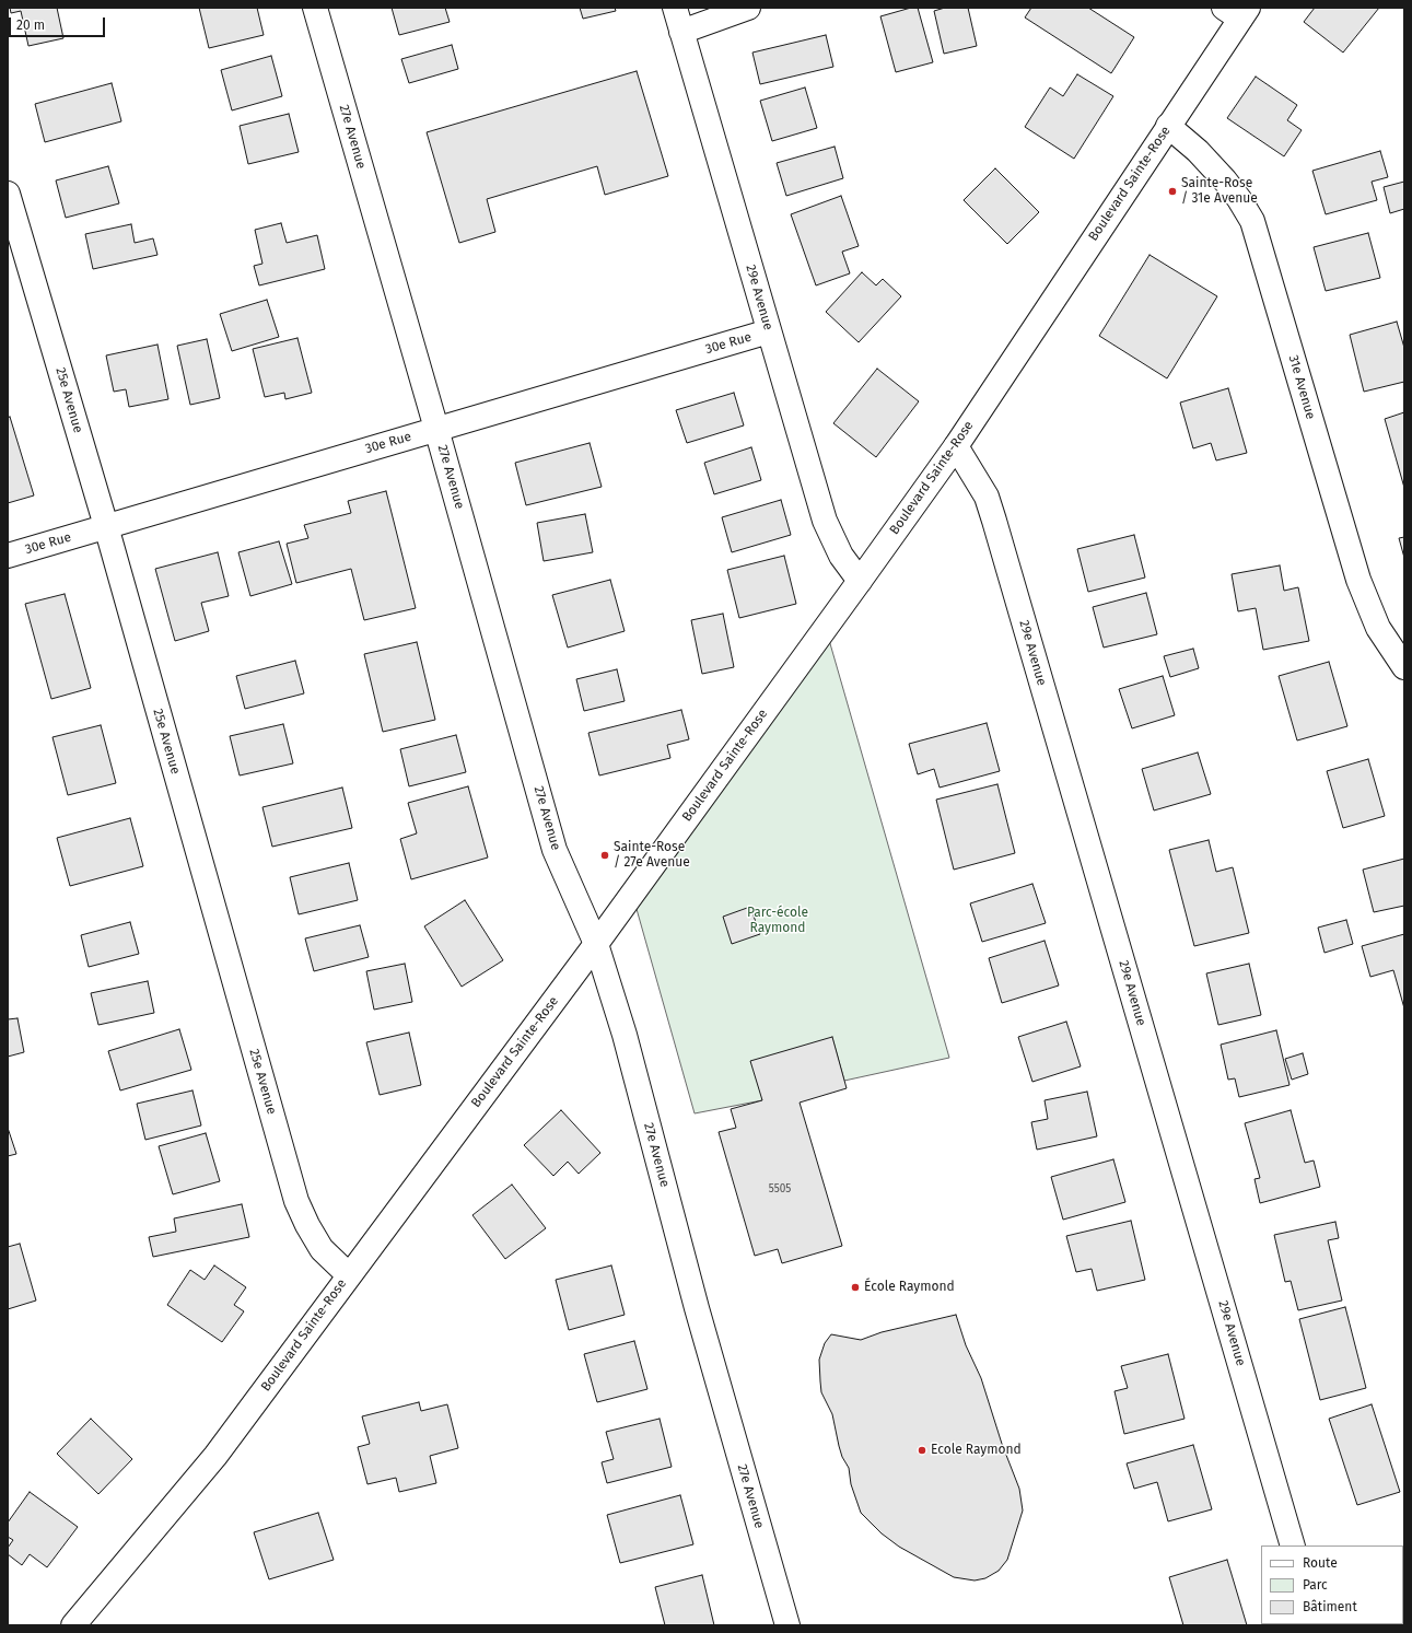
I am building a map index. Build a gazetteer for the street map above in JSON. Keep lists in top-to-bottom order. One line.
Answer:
{"streets":{"street":["27e Avenue","Boulevard Sainte-Rose","29e Avenue","30e Rue","31e Avenue","25e Avenue"]},"crossings":[["27e Avenue","Boulevard Sainte-Rose"],["27e Avenue","30e Rue"],["Boulevard Sainte-Rose","29e Avenue"],["Boulevard Sainte-Rose","31e Avenue"],["Boulevard Sainte-Rose","25e Avenue"],["29e Avenue","30e Rue"],["30e Rue","25e Avenue"]],"parks":["Parc-école Raymond"],"places":["Sainte-Rose / 31e Avenue","Sainte-Rose / 27e Avenue","École Raymond","Ecole Raymond"],"house_numbers":["5505"],"legend":["Route","Parc","Bâtiment"],"scale_bar":"20 m"}
